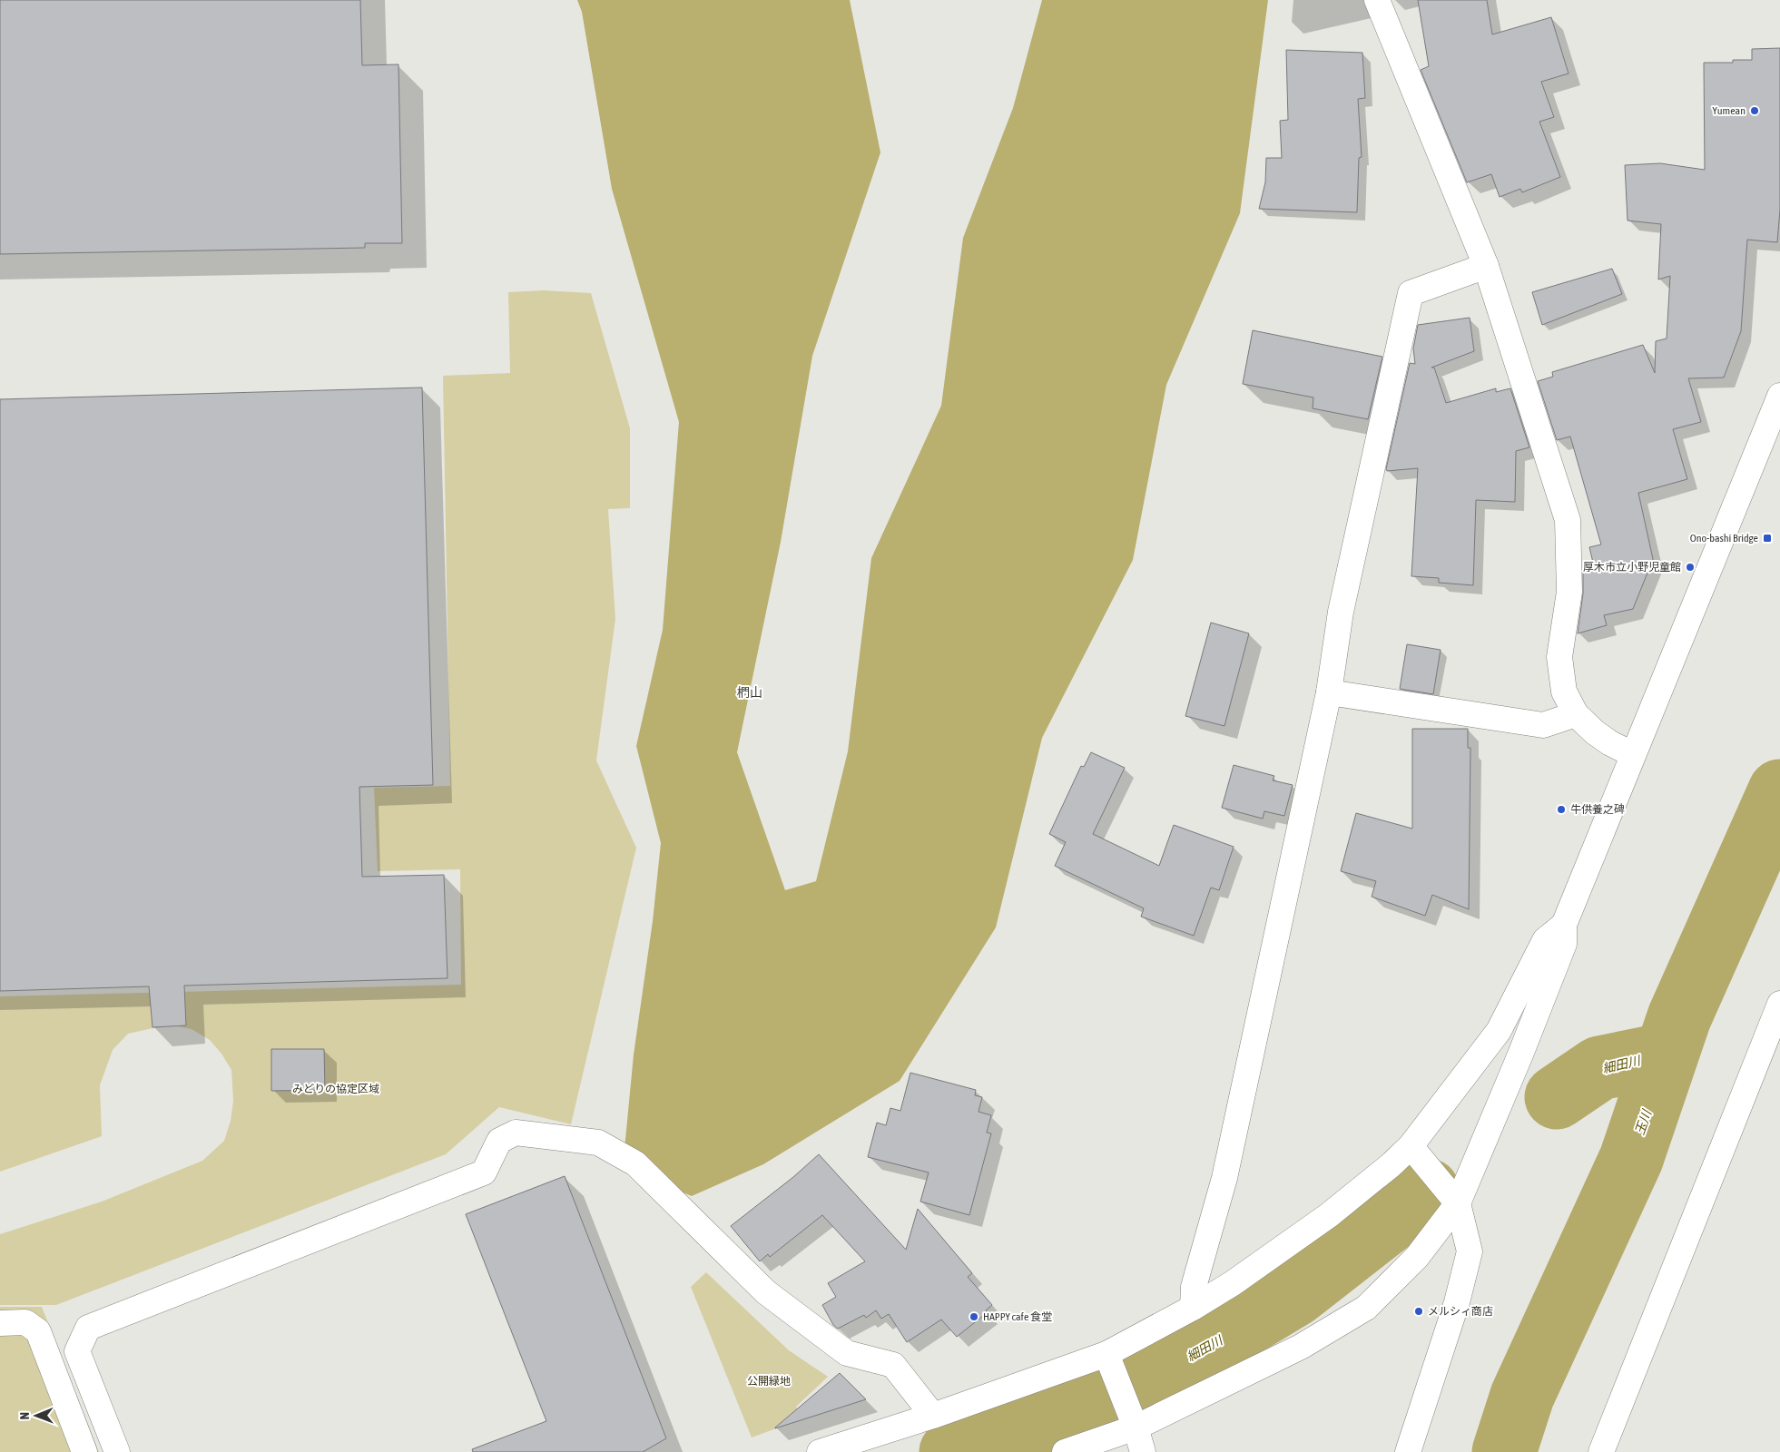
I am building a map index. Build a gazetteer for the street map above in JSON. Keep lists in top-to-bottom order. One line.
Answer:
{"districts":["椚山"],"water":["細田川","玉川"],"parks":["みどりの協定区域","公開緑地"],"places":{"other":["Yumean","厚木市立小野児童館","牛供養之碑","メルシィ商店","HAPPY cafe 食堂"],"transit":["Ono-bashi Bridge"]},"north":"left"}
